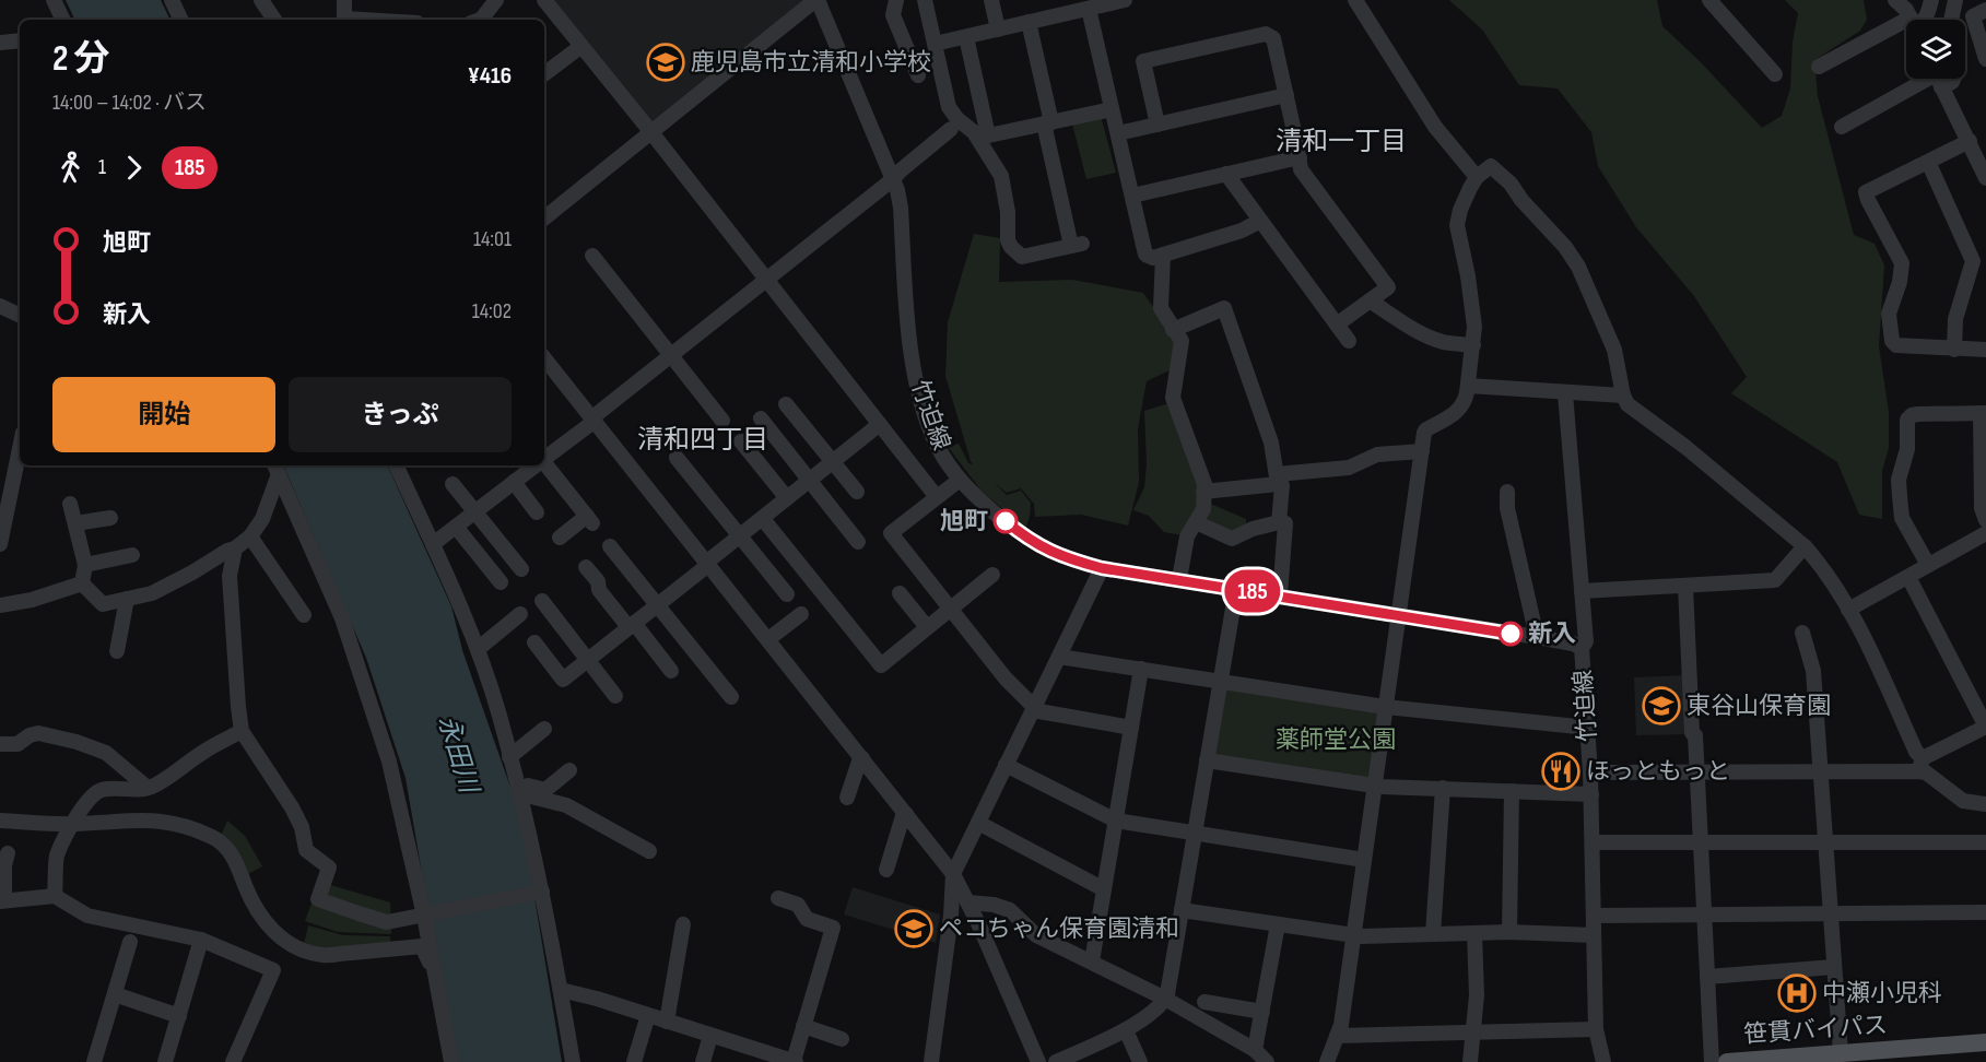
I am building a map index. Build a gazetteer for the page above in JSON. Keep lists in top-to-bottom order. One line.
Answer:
{"streets":{"main road":["笹貫バイパス"],"street":["竹迫線"]},"districts":["清和一丁目","清和四丁目"],"water":["永田川"],"parks":["薬師堂公園"],"places":{"school or university":["鹿児島市立清和小学校","東谷山保育園","ペコちゃん保育園清和"],"other":["旭町","新入"],"restaurant":["ほっともっと"],"hospital":["中瀬小児科"]},"lines":["bus line 185"],"page":{"on_map":"185","heading":["2 分","14:00 – 14:02 · バス","¥416"],"legs":["1","185"],"list":[{"name":"旭町","value":"14:01"},{"name":"新入","value":"14:02"}],"buttons":["開始","きっぷ"]}}
